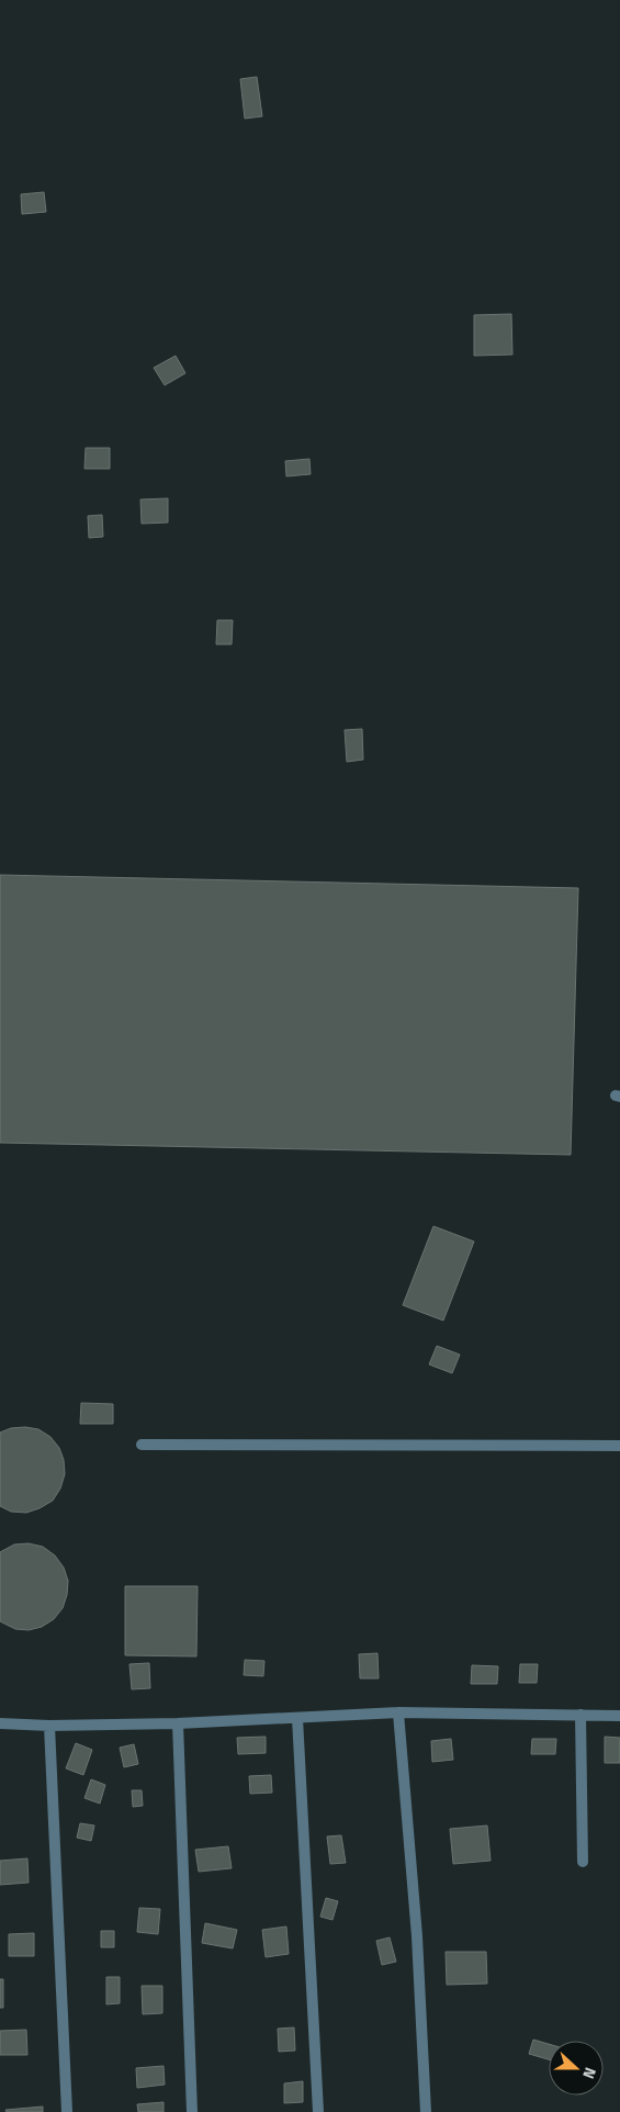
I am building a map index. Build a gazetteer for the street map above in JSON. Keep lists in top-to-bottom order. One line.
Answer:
{"north":"right"}
